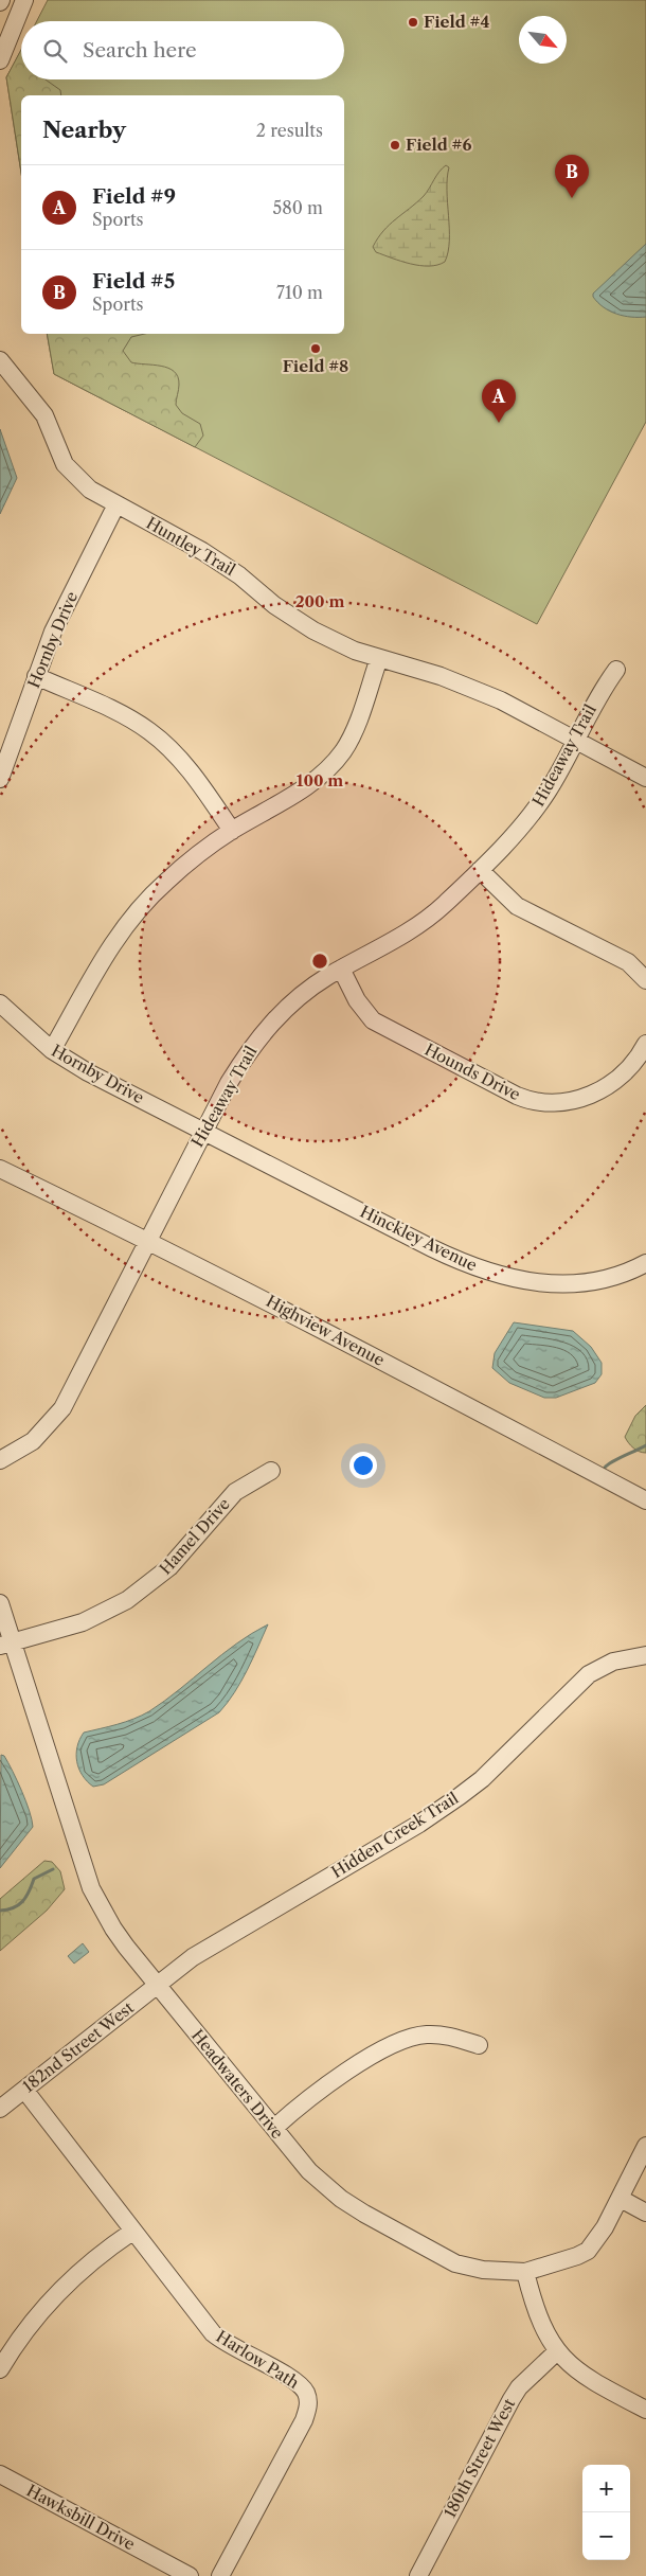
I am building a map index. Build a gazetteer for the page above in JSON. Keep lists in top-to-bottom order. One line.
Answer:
{"streets":{"street":["Huntley Trail","Hornby Drive","Hideaway Trail","Hounds Drive","Hinckley Avenue","Highview Avenue","Hamel Drive","Hidden Creek Trail","182nd Street West","Headwaters Drive","Harlow Path","180th Street West","Hawksbill Drive"]},"crossings":[["Huntley Trail","Hornby Drive"],["Huntley Trail","Hideaway Trail"],["Hornby Drive","Hideaway Trail"],["Hornby Drive","Hinckley Avenue"],["Hideaway Trail","Hounds Drive"],["Hideaway Trail","Hinckley Avenue"],["Hideaway Trail","Highview Avenue"],["Hamel Drive","Headwaters Drive"],["Hidden Creek Trail","182nd Street West"],["Hidden Creek Trail","Headwaters Drive"],["182nd Street West","Headwaters Drive"],["182nd Street West","Harlow Path"]],"places":["Field #4","Field #6","Field #8"],"north":"bottom right","page":{"search":"Search here","heading":["Nearby","2 results"],"pins":["B","A"],"list":[{"mark":"A","name":"Field #9","note":"Sports","value":"580 m"},{"mark":"B","name":"Field #5","note":"Sports","value":"710 m"}],"map_buttons":["+","−"]},"rings":["200 m","100 m"]}
